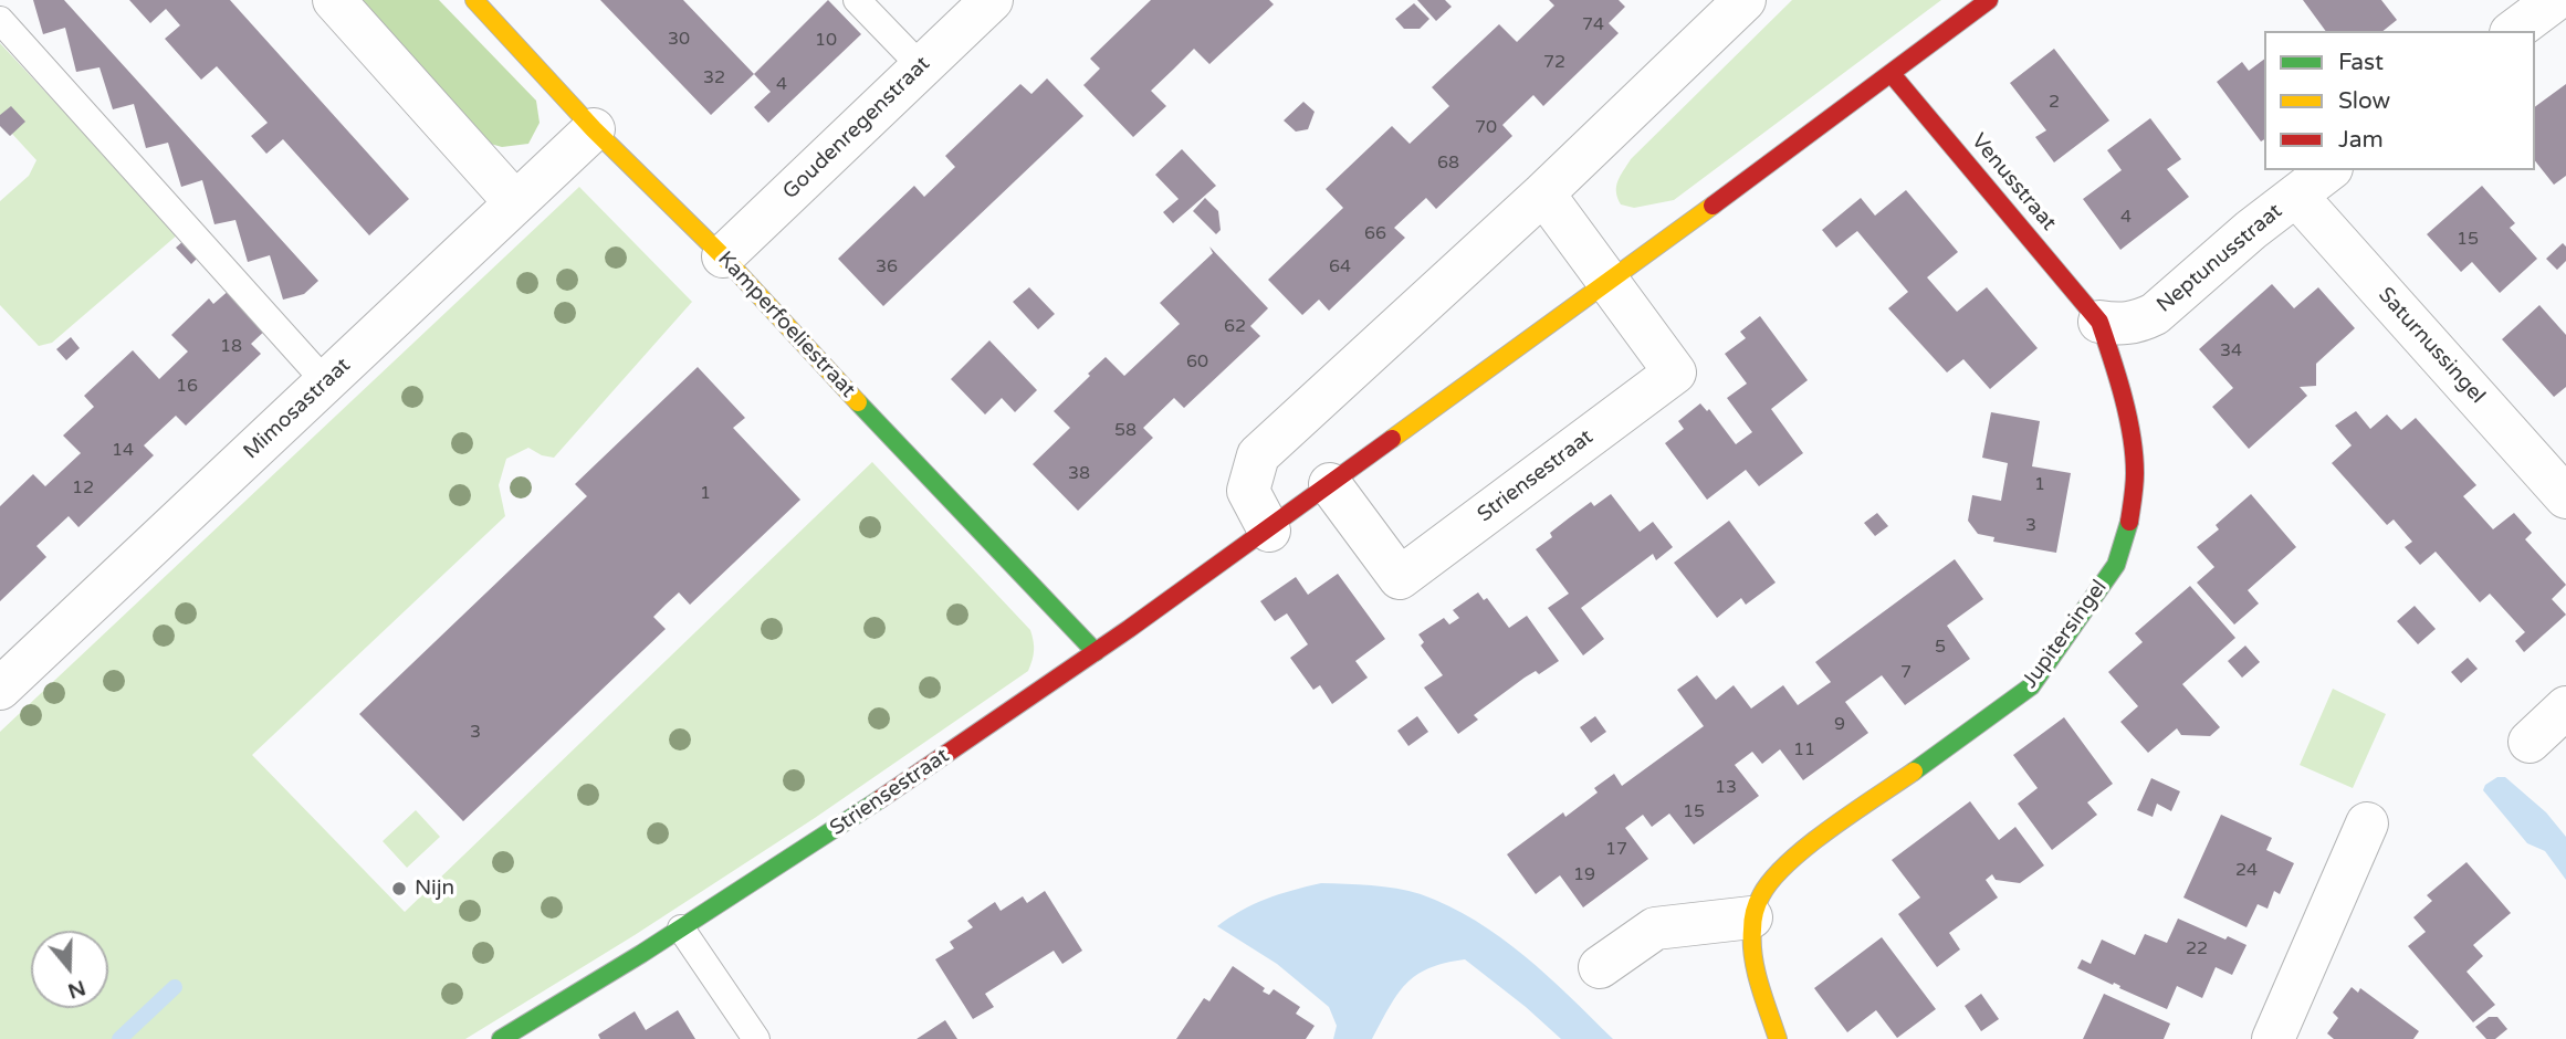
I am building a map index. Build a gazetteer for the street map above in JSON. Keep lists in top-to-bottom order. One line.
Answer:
{"streets":{"street":["Goudenregenstraat","Venusstraat","Neptunusstraat","Kamperfoeliestraat","Saturnussingel","Mimosastraat","Striensestraat","Jupitersingel"]},"crossings":[["Goudenregenstraat","Kamperfoeliestraat"],["Venusstraat","Neptunusstraat"],["Venusstraat","Striensestraat"],["Venusstraat","Jupitersingel"],["Neptunusstraat","Saturnussingel"],["Neptunusstraat","Jupitersingel"],["Kamperfoeliestraat","Mimosastraat"],["Kamperfoeliestraat","Striensestraat"]],"places":["Nijn"],"house_numbers":["74","30","10","72","32","4","2","70","68","4","66","15","36","64","62","18","34","60","16","58","14","38","1","12","1","3","5","7","9","3","11","13","15","17","24","19","22"],"legend":["Fast","Slow","Jam"],"north":"bottom"}
